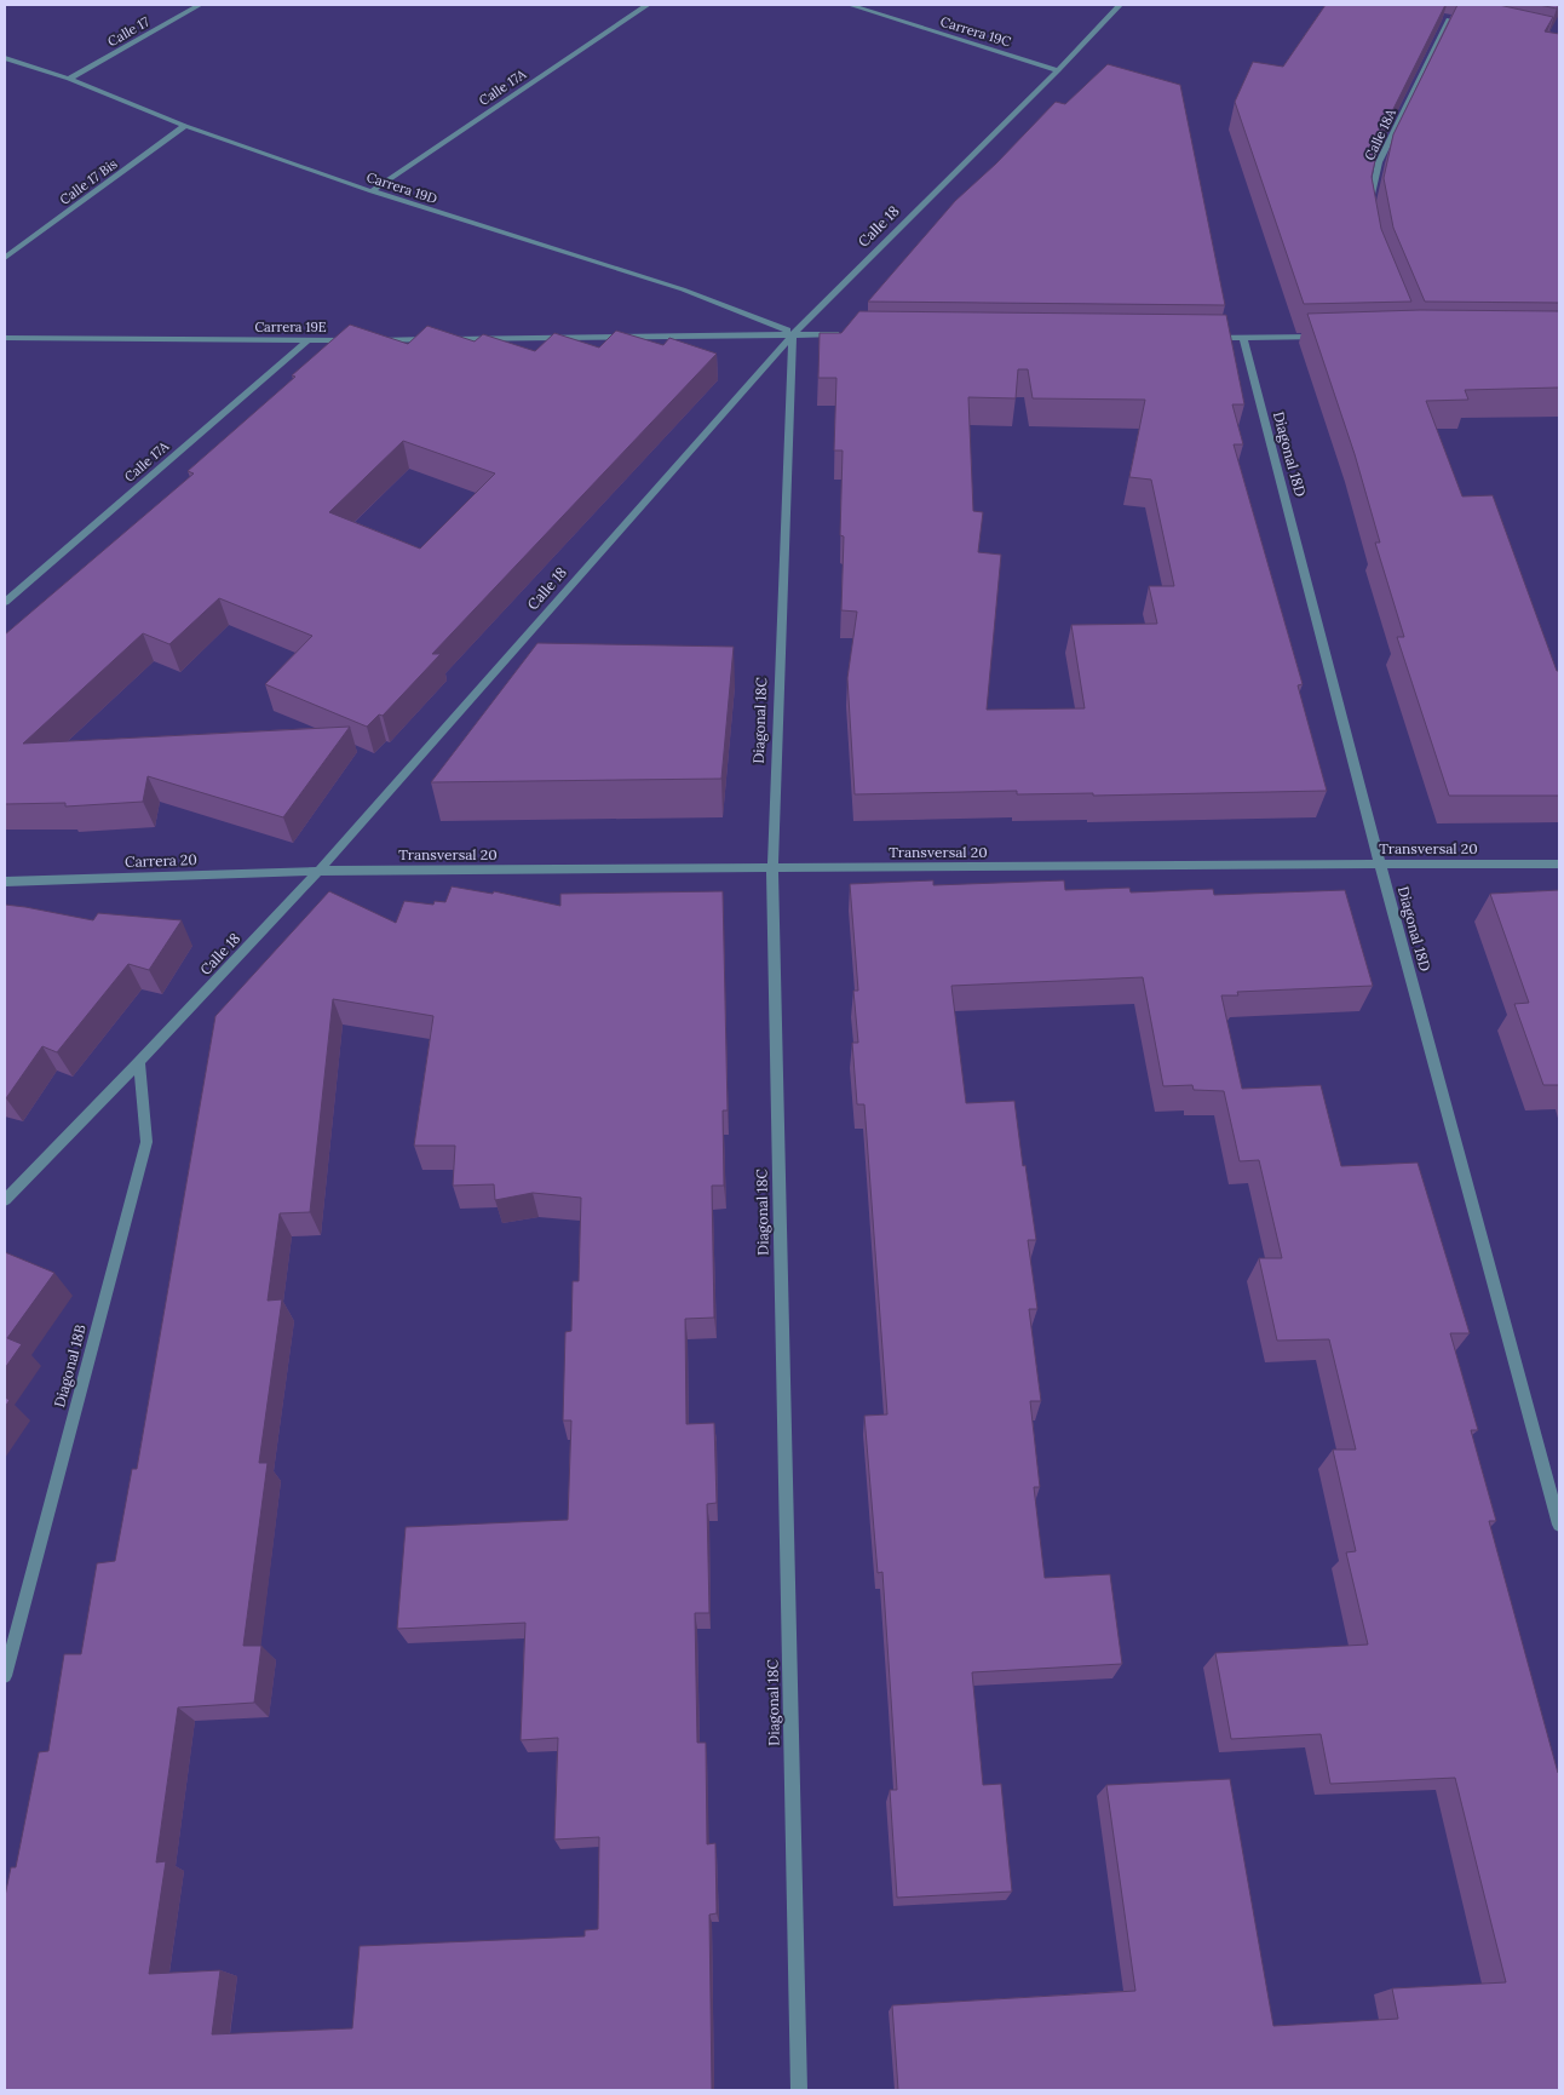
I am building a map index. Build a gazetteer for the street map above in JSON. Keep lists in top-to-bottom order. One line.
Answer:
{"streets":{"street":["Calle 17","Carrera 19C","Calle 17A","Calle 18A","Calle 17 Bis","Carrera 19D","Calle 18","Carrera 19E","Diagonal 18D","Diagonal 18C","Transversal 20","Carrera 20","Diagonal 18B"]},"crossings":[["Calle 17","Carrera 19D"],["Carrera 19C","Calle 18"],["Calle 17A","Carrera 19D"],["Calle 17A","Carrera 19E"],["Calle 17 Bis","Carrera 19D"],["Carrera 19D","Calle 18"],["Carrera 19D","Diagonal 18C"],["Calle 18","Diagonal 18C"],["Calle 18","Transversal 20"],["Calle 18","Carrera 20"],["Calle 18","Diagonal 18B"],["Diagonal 18D","Transversal 20"],["Diagonal 18C","Transversal 20"],["Transversal 20","Carrera 20"]]}
